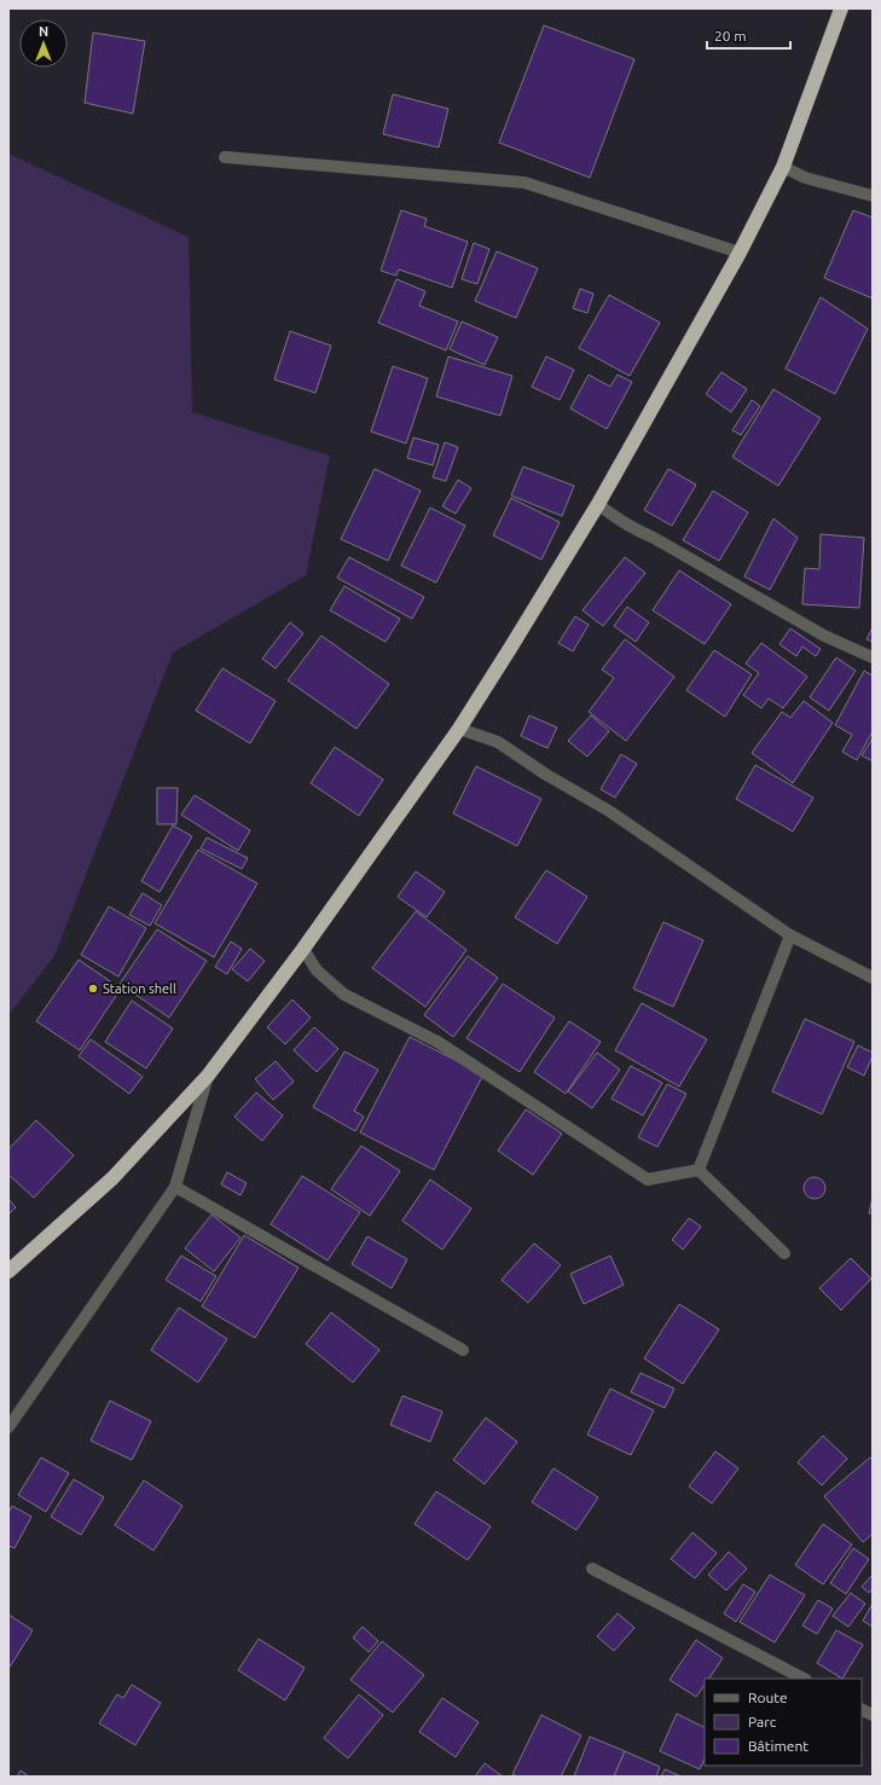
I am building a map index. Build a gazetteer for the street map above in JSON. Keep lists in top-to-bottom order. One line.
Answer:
{"places":["Station shell"],"legend":["Route","Parc","Bâtiment"],"scale_bar":"20 m","north":"top"}
